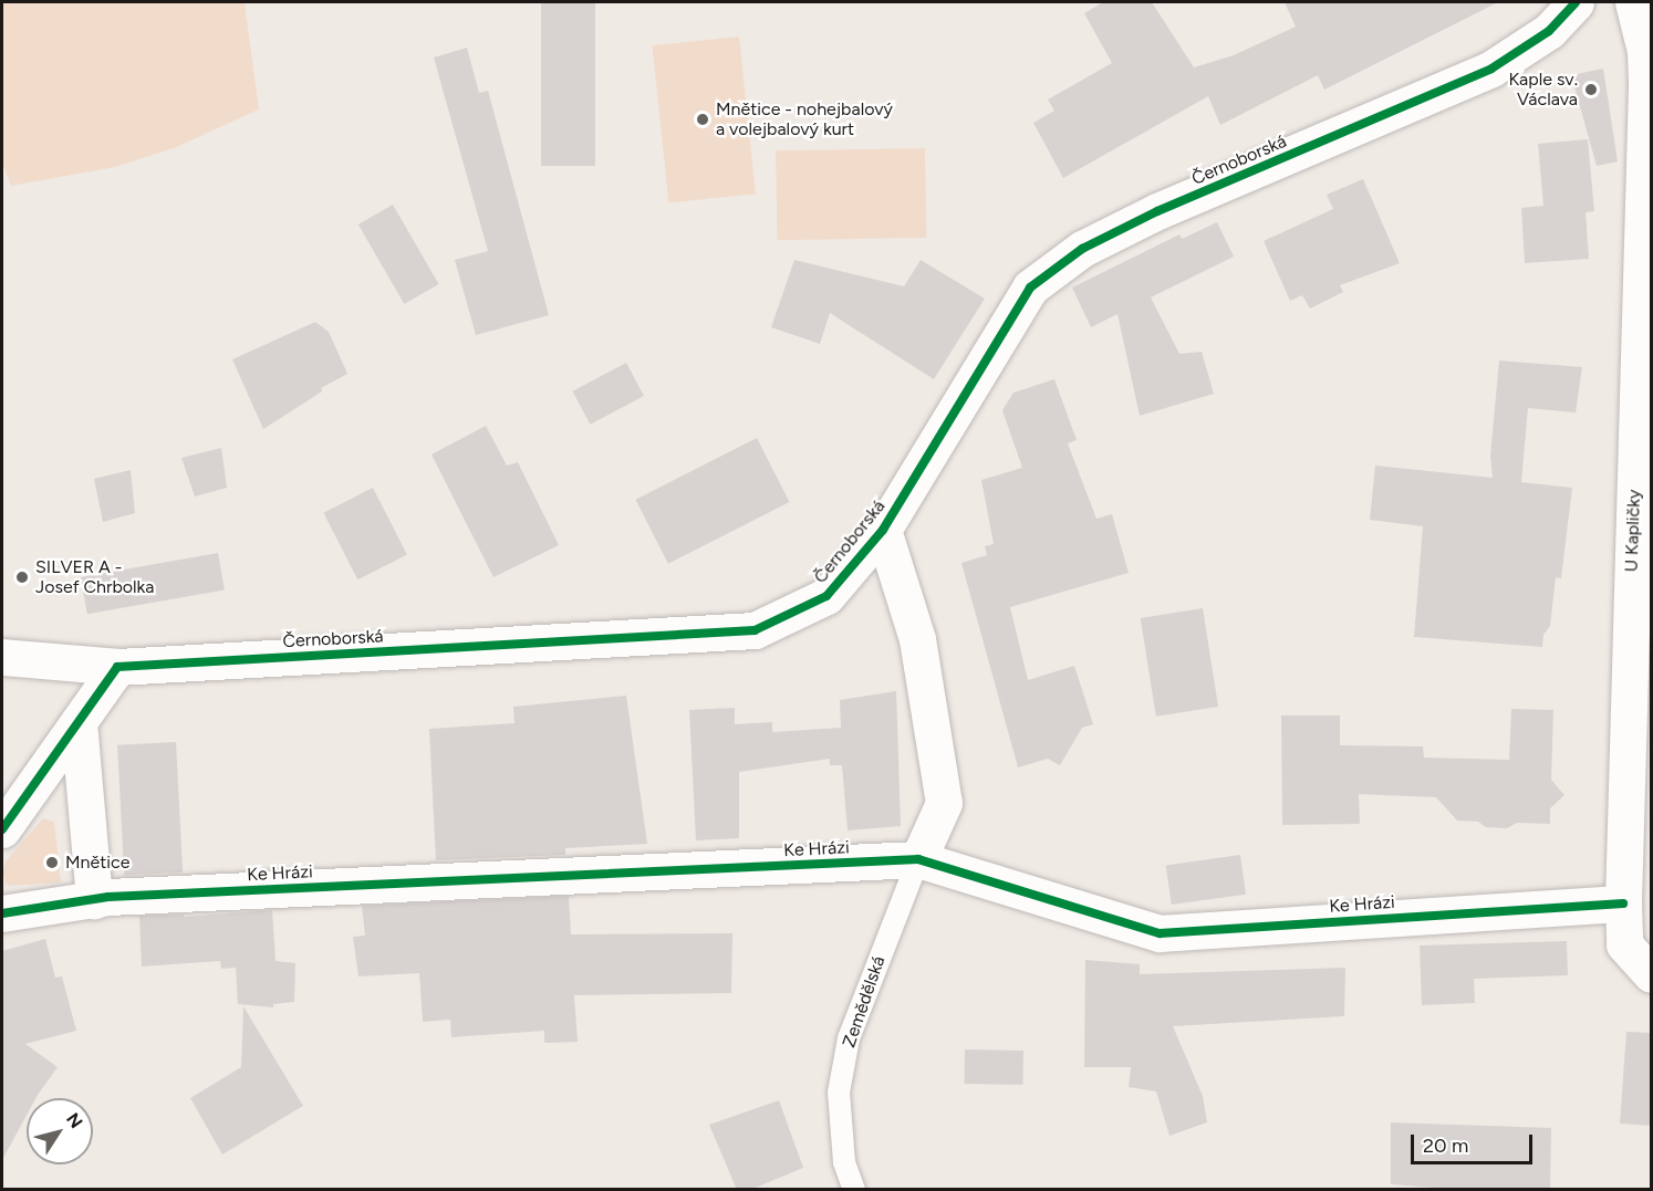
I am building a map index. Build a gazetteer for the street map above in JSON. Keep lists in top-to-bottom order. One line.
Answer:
{"streets":{"street":["Černoborská","U Kapličky","Ke Hrázi"],"lane":["Zemědělská"]},"crossings":[["U Kapličky","Ke Hrázi"],["Ke Hrázi","Zemědělská"]],"places":["Kaple sv. Václava","Mnětice - nohejbalový a volejbalový kurt","SILVER A - Josef Chrbolka","Mnětice"],"scale_bar":"20 m","north":"top right"}
